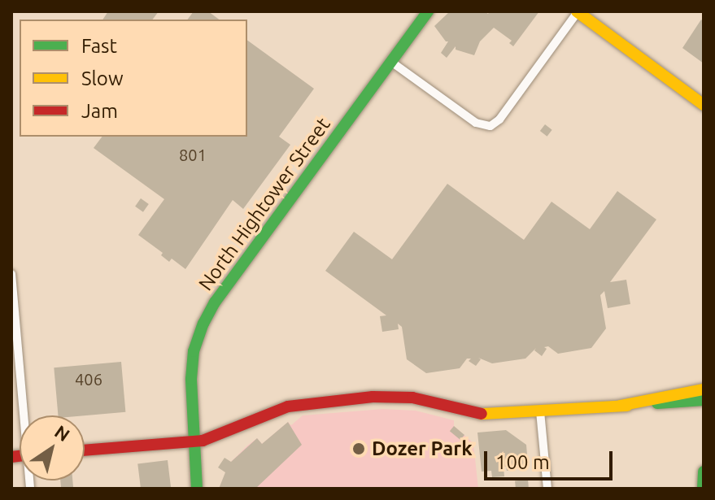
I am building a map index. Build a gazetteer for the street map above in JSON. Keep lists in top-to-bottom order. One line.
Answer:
{"streets":{"main road":["North Hightower Street"]},"places":["Dozer Park"],"house_numbers":["801","406"],"legend":["Fast","Slow","Jam"],"scale_bar":"100 m","north":"top right"}
